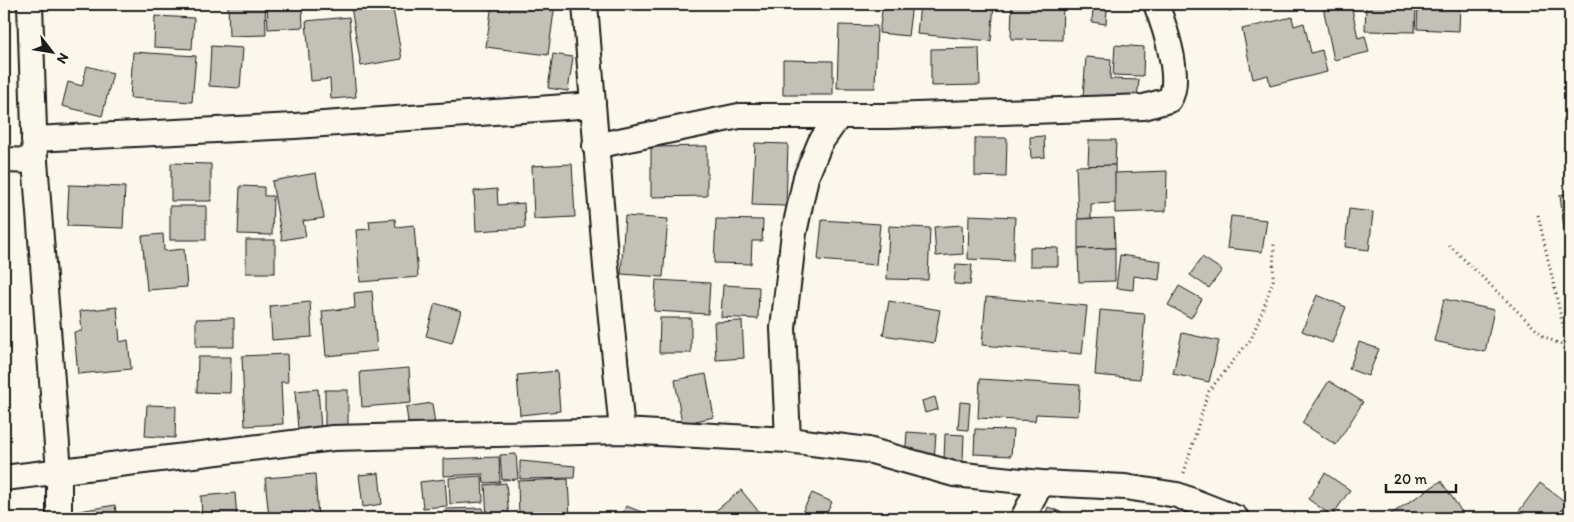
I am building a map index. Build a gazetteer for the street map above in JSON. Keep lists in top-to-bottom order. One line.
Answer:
{"scale_bar":"20 m","north":"bottom right"}
